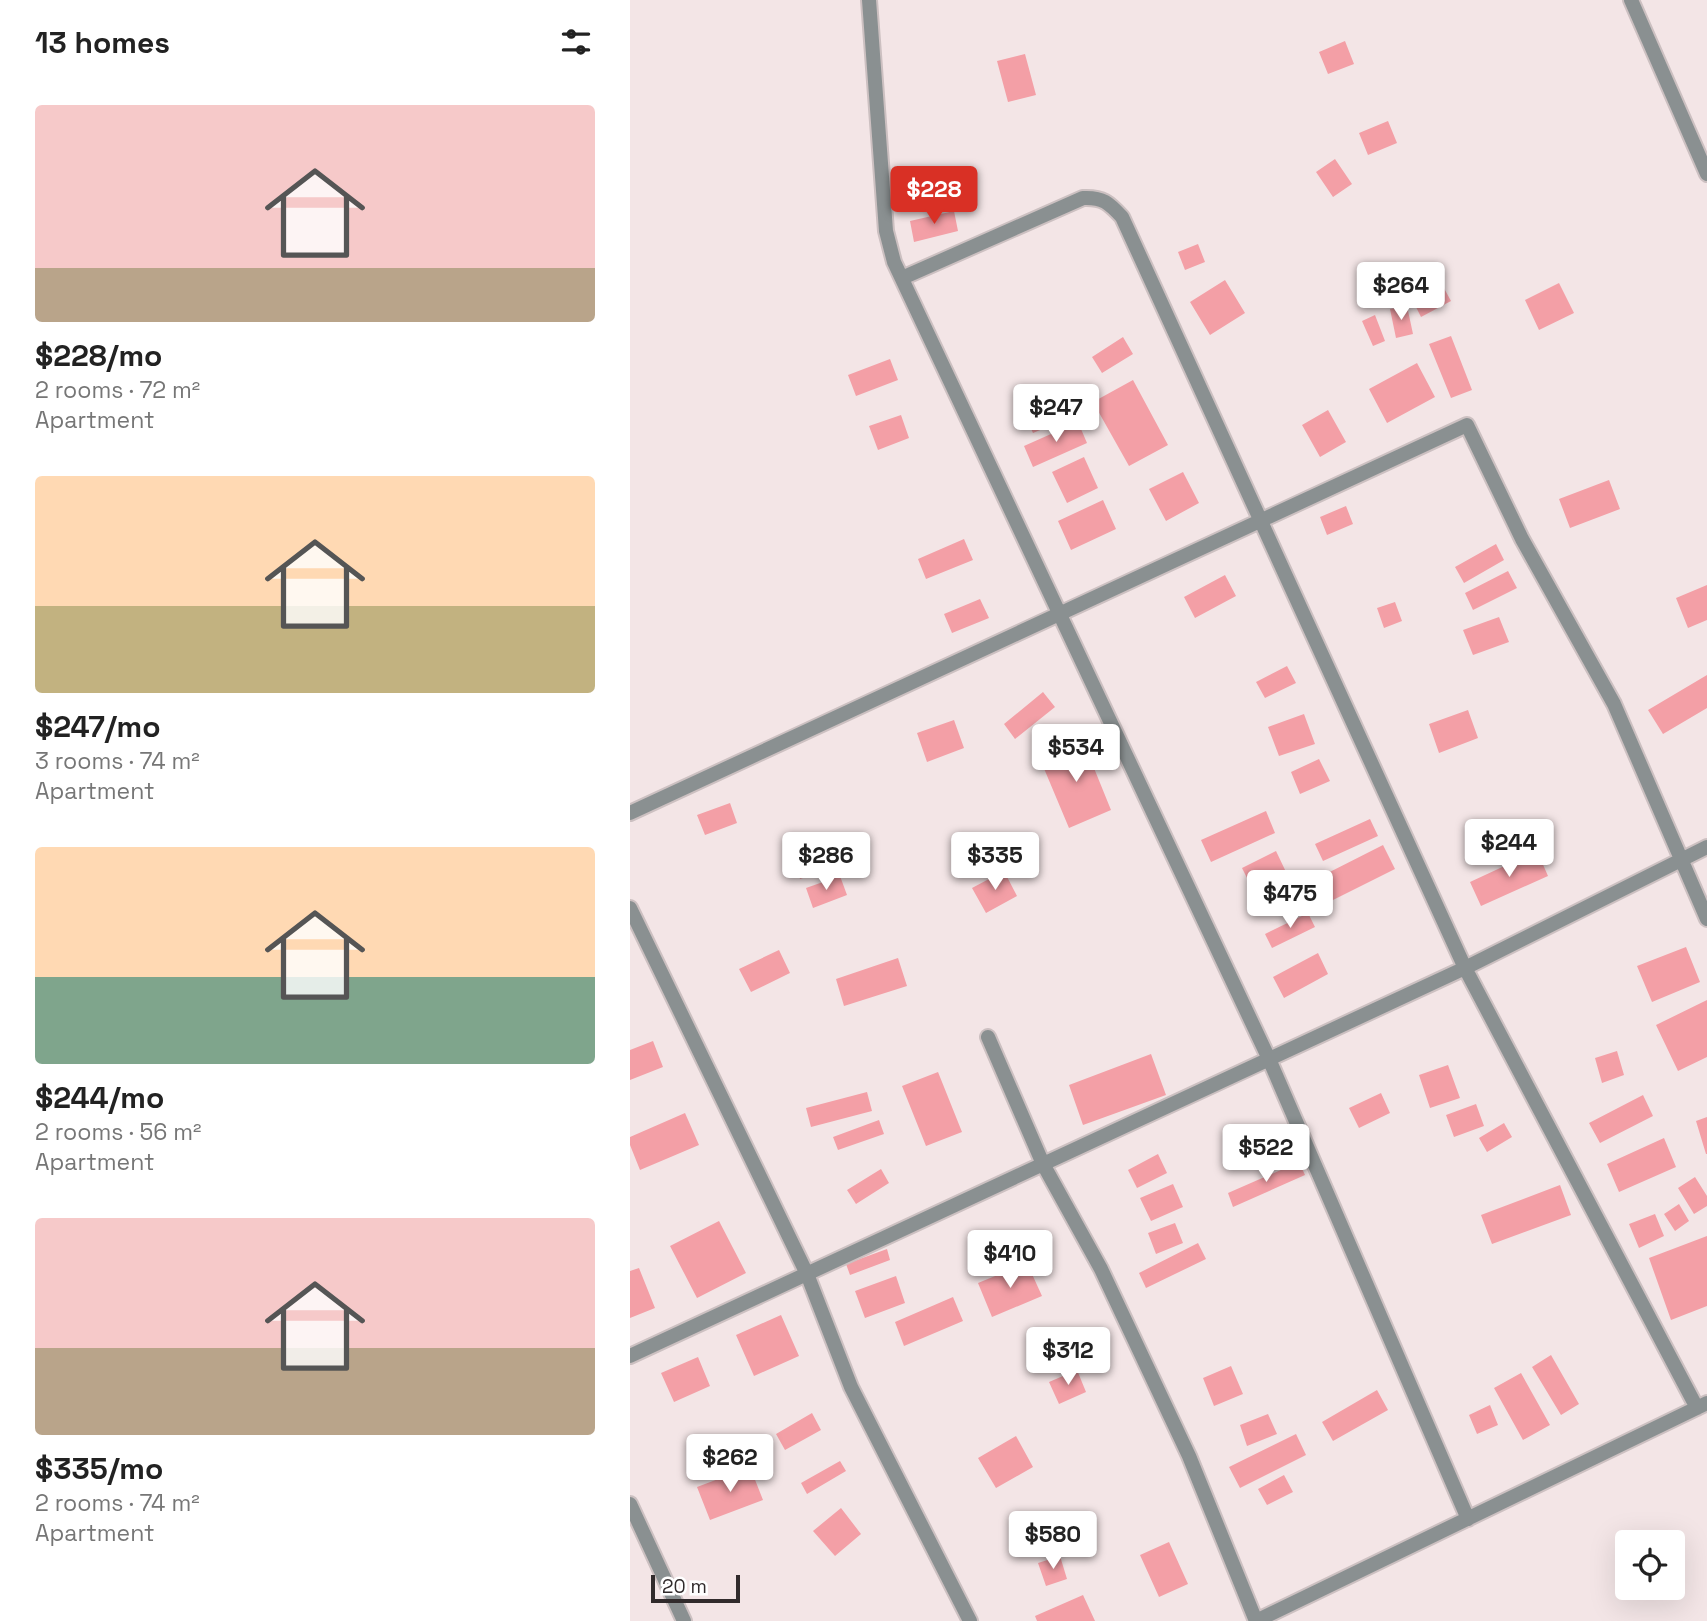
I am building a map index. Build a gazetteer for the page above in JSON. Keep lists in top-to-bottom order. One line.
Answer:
{"scale_bar":"20 m","page":{"heading":"13 homes","list":[{"name":"$228/mo","note":"2 rooms · 72 m² · Apartment"},{"name":"$247/mo","note":"3 rooms · 74 m² · Apartment"},{"name":"$244/mo","note":"2 rooms · 56 m² · Apartment"},{"name":"$335/mo","note":"2 rooms · 74 m² · Apartment"}],"price":["$228","$264","$247","$534","$244","$286","$335","$475","$522","$410","$312","$262","$580"],"scale":"20 m"}}
